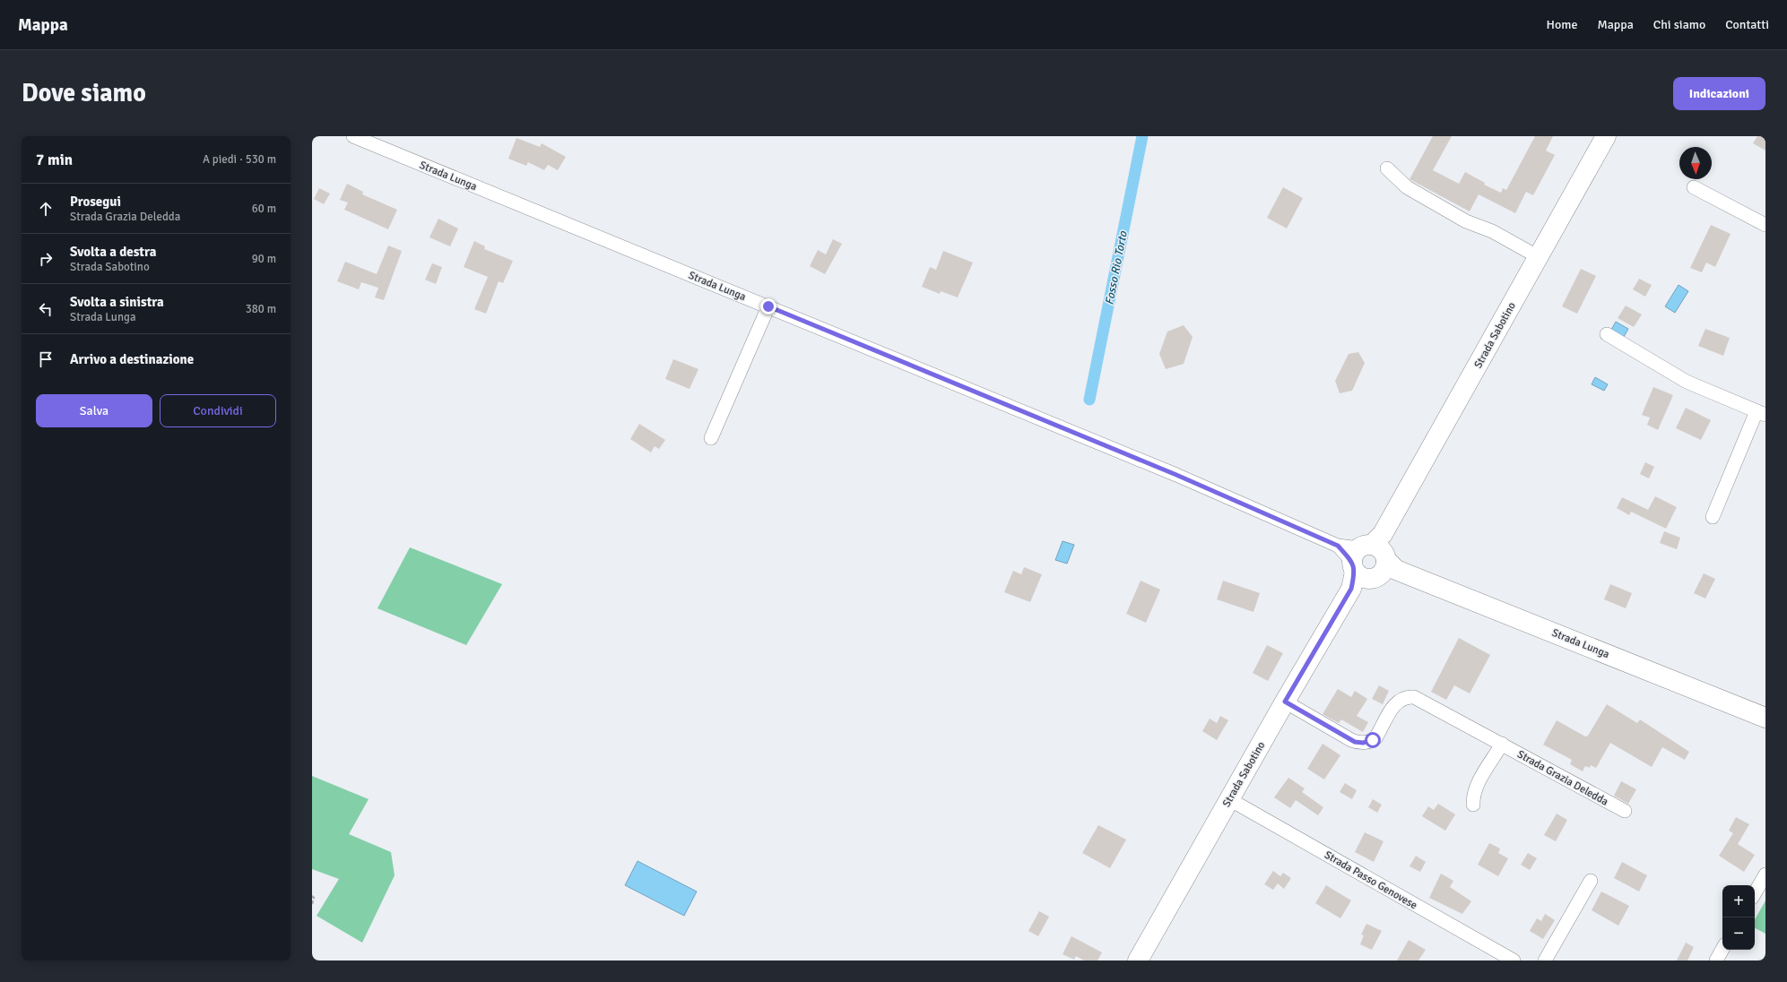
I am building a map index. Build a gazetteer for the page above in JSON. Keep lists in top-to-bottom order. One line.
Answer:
{"streets":{"street":["Strada Lunga","Strada Sabotino","Strada Grazia Deledda","Strada Passo Genovese"]},"crossings":[["Strada Lunga","Strada Sabotino"],["Strada Sabotino","Strada Grazia Deledda"],["Strada Sabotino","Strada Passo Genovese"]],"water":["Fosso Rio Torto"],"north":"bottom","page":{"header":"Mappa","nav":["Home","Mappa","Chi siamo","Contatti"],"buttons":["Indicazioni",["Salva","Condividi"]],"title":"Dove siamo","heading":["7 min","A piedi · 530 m"],"list":[["Prosegui","Strada Grazia Deledda","60 m"],["Svolta a destra","Strada Sabotino","90 m"],["Svolta a sinistra","Strada Lunga","380 m"],"Arrivo a destinazione"],"map_buttons":["+","−"]}}
